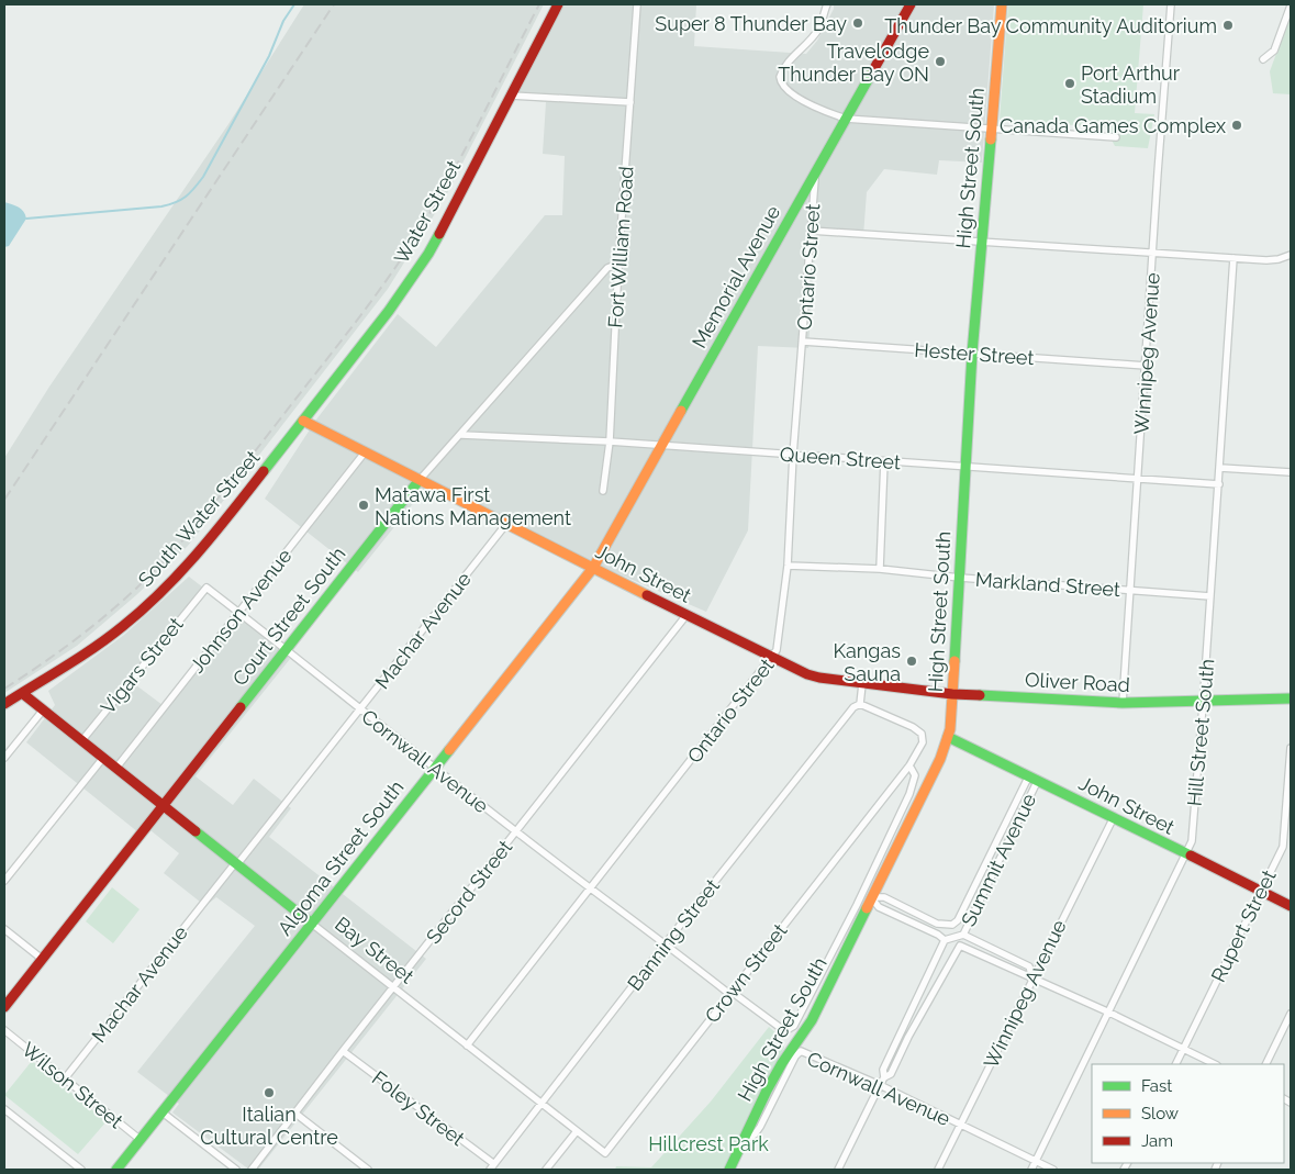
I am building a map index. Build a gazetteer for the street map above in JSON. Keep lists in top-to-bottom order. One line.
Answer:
{"streets":{"main road":["High Street South","Water Street","Memorial Avenue","South Water Street","John Street","Court Street South","Oliver Road","Algoma Street South","Bay Street"],"street":["Fort William Road","Ontario Street","Hester Street","Winnipeg Avenue","Queen Street","Markland Street","Johnson Avenue","Machar Avenue","Vigars Street","Hill Street South","Cornwall Avenue","Summit Avenue","Secord Street","Rupert Street","Banning Street","Crown Street","Wilson Street","Foley Street"]},"crossings":[["High Street South","Hester Street"],["High Street South","Queen Street"],["High Street South","John Street"],["High Street South","Markland Street"],["High Street South","Oliver Road"],["High Street South","Cornwall Avenue"],["High Street South","Summit Avenue"],["Water Street","South Water Street"],["Water Street","John Street"],["Fort William Road","Queen Street"],["Fort William Road","Court Street South"],["Ontario Street","Memorial Avenue"],["Ontario Street","Hester Street"],["Ontario Street","Queen Street"],["Ontario Street","John Street"],["Ontario Street","Markland Street"],["Ontario Street","Cornwall Avenue"],["Ontario Street","Bay Street"],["Memorial Avenue","Queen Street"],["Memorial Avenue","John Street"],["Memorial Avenue","Algoma Street South"],["Hester Street","Winnipeg Avenue"],["Winnipeg Avenue","Queen Street"],["Winnipeg Avenue","John Street"],["Winnipeg Avenue","Markland Street"],["Winnipeg Avenue","Oliver Road"],["Winnipeg Avenue","Cornwall Avenue"],["Winnipeg Avenue","Summit Avenue"],["Queen Street","Court Street South"],["Queen Street","Hill Street South"],["South Water Street","John Street"],["South Water Street","Bay Street"],["John Street","Johnson Avenue"],["John Street","Court Street South"],["John Street","Machar Avenue"],["John Street","Oliver Road"],["John Street","Hill Street South"],["John Street","Algoma Street South"],["John Street","Summit Avenue"],["John Street","Secord Street"],["John Street","Rupert Street"],["Markland Street","Hill Street South"],["Johnson Avenue","Cornwall Avenue"],["Johnson Avenue","Bay Street"],["Court Street South","Cornwall Avenue"],["Court Street South","Bay Street"],["Machar Avenue","Cornwall Avenue"],["Machar Avenue","Bay Street"],["Machar Avenue","Wilson Street"],["Vigars Street","Cornwall Avenue"],["Vigars Street","Bay Street"],["Oliver Road","Hill Street South"],["Hill Street South","Cornwall Avenue"],["Cornwall Avenue","Algoma Street South"],["Cornwall Avenue","Summit Avenue"],["Cornwall Avenue","Secord Street"],["Cornwall Avenue","Banning Street"],["Cornwall Avenue","Crown Street"],["Algoma Street South","Bay Street"],["Algoma Street South","Wilson Street"],["Secord Street","Bay Street"],["Secord Street","Foley Street"],["Banning Street","Bay Street"],["Banning Street","Foley Street"],["Bay Street","Crown Street"]],"parks":["Hillcrest Park"],"places":["Super 8 Thunder Bay","Thunder Bay Community Auditorium","Travelodge Thunder Bay ON","Port Arthur Stadium","Canada Games Complex","Matawa First Nations Management","Kangas Sauna","Italian Cultural Centre"],"legend":["Fast","Slow","Jam"]}
